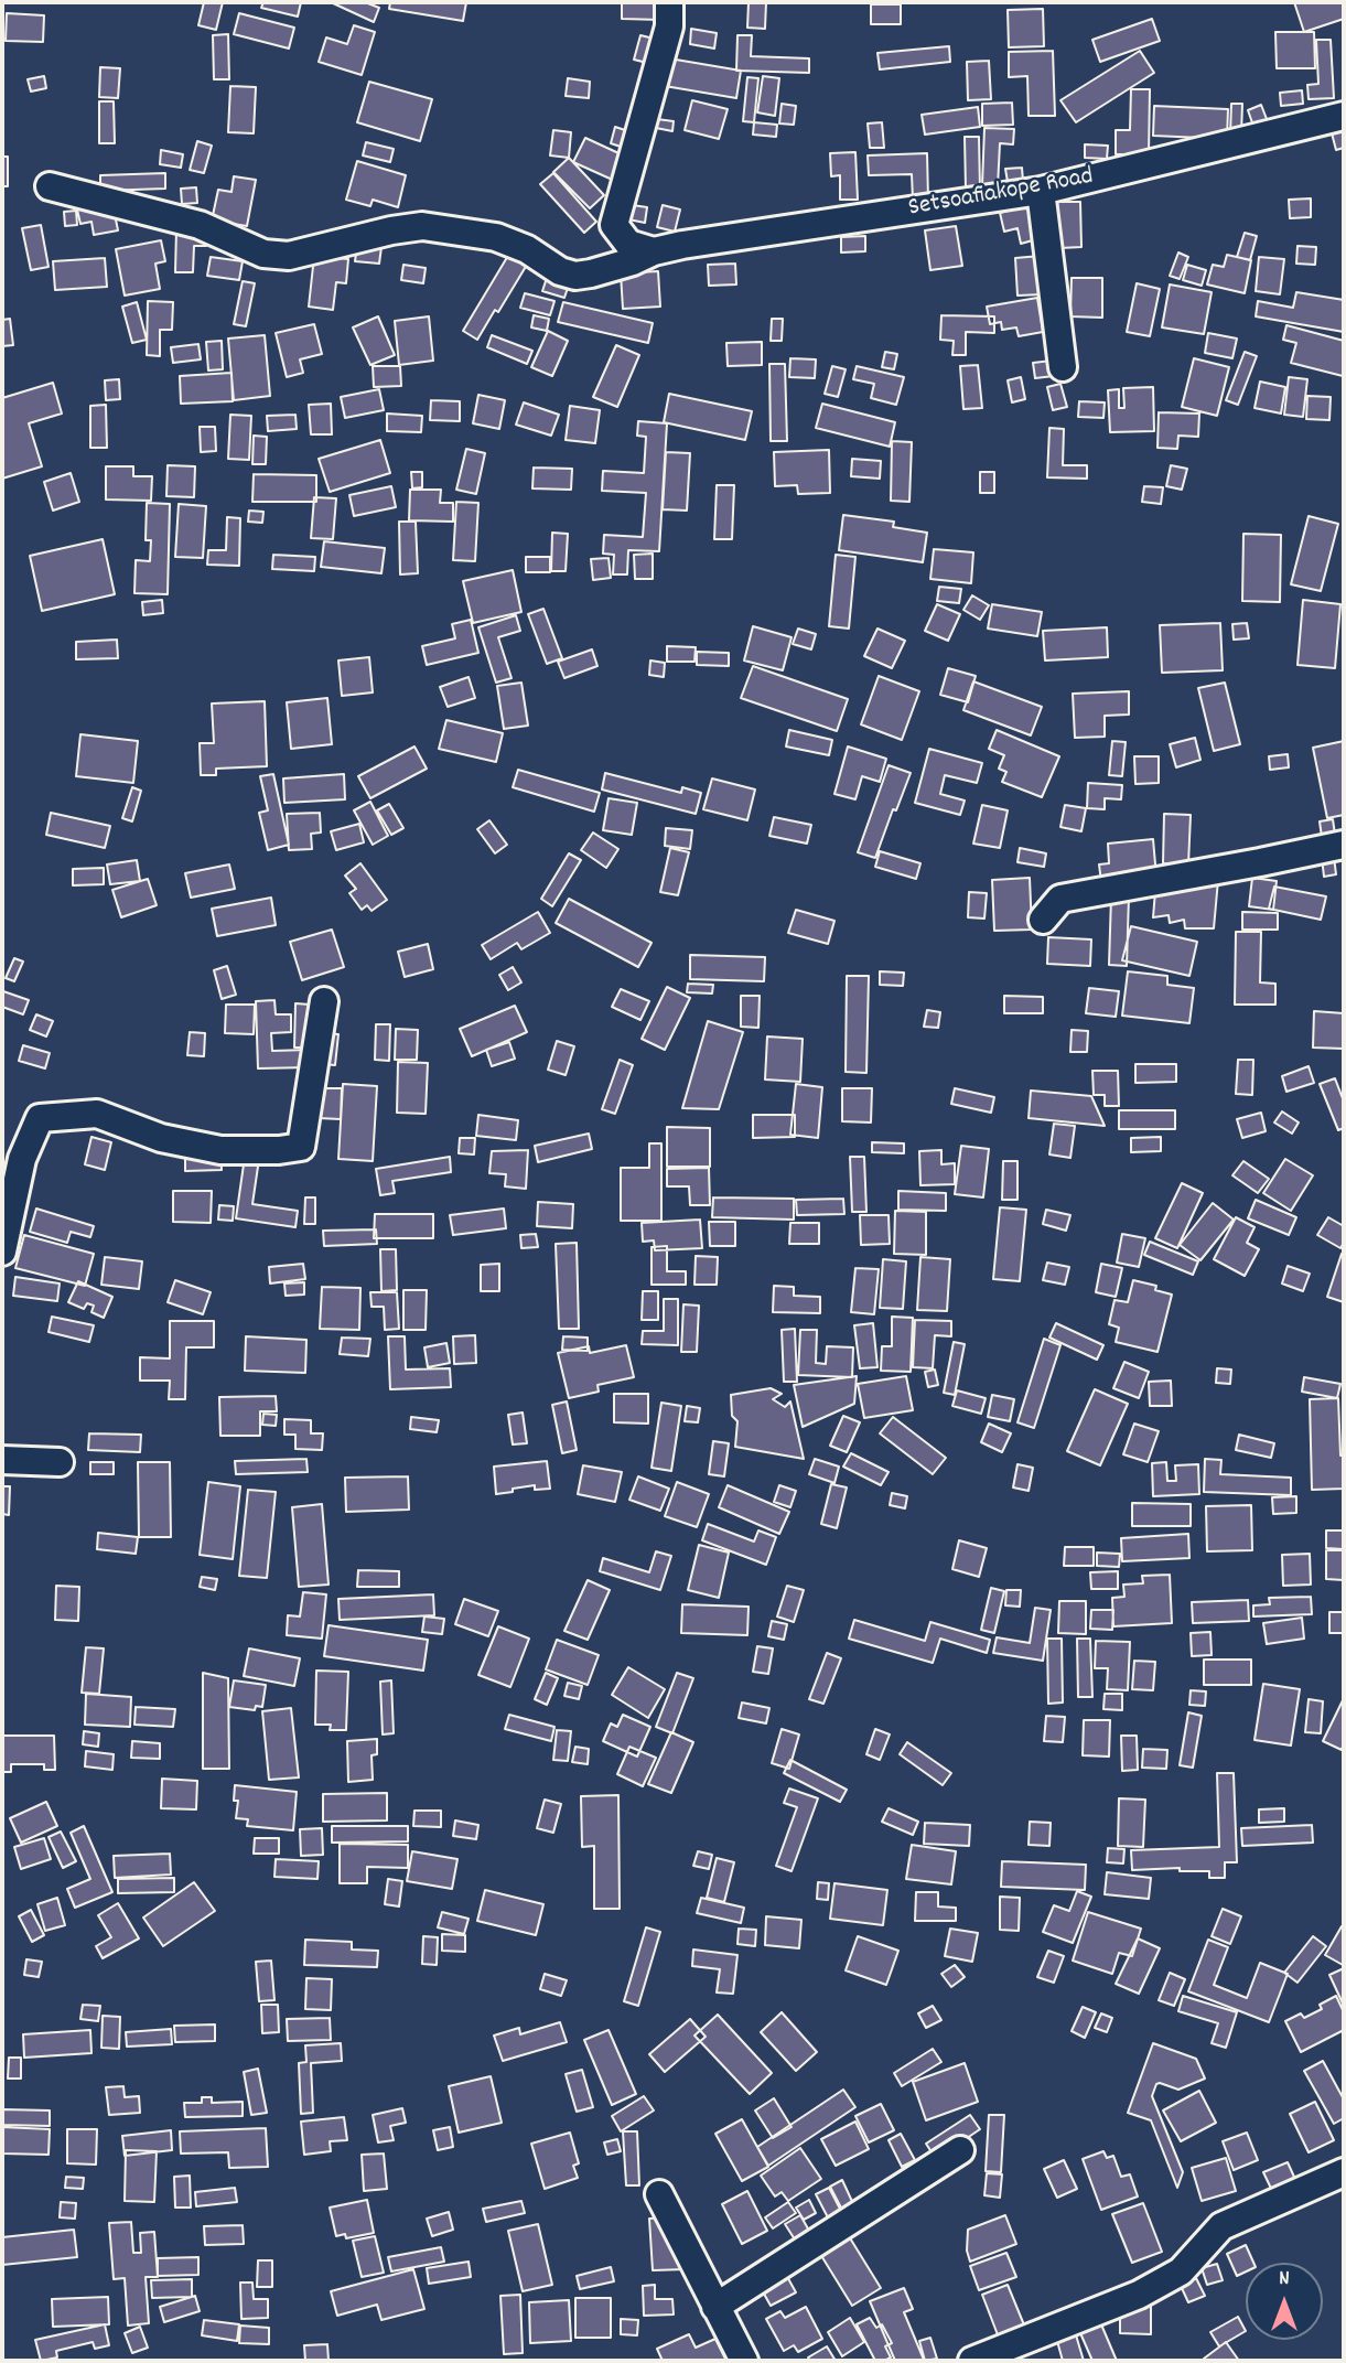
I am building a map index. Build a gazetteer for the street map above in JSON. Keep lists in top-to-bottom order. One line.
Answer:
{"streets":{"street":["Setsoafiakope Road"]},"north":"top"}
